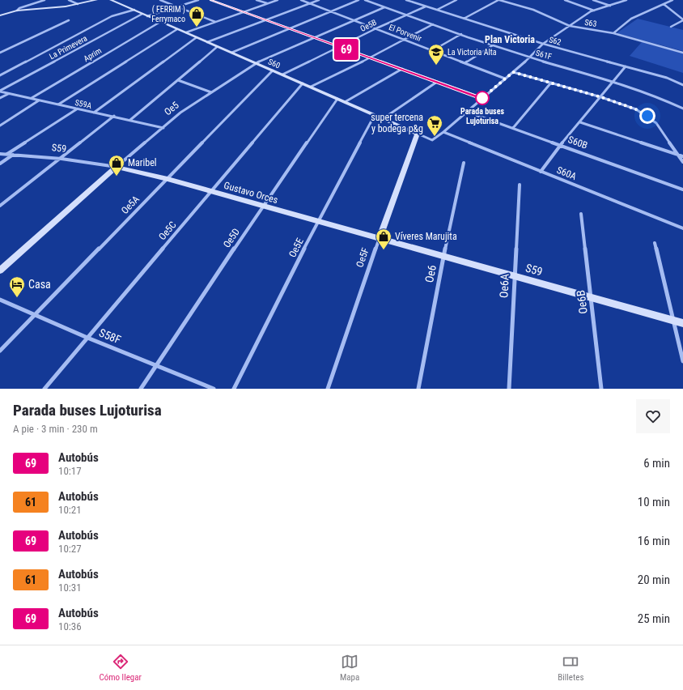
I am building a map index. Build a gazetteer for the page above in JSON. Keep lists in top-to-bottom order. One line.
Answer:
{"streets":{"street":["S63","Oe5B","El Porvenir","S62","La Primevera","Aprim","S61F","S60","S59A","Oe5","S60B","S59","S60A","Gustavo Orces","Oe5A","Oe5C","Oe5D","Oe5E","Oe5F","Oe6","Oe6A","Oe6B","S58F"]},"crossings":[["Oe5B","El Porvenir"],["Oe5B","S62"],["Oe5B","S61F"],["Oe5B","S60"],["El Porvenir","Oe5"],["La Primevera","S60"],["La Primevera","S59A"],["Aprim","S60"],["Aprim","S59A"],["S61F","Oe5"],["S60","Oe5"],["S60","S60A"],["S60","Oe5A"],["S60","Oe5C"],["S60","Oe5D"],["S60","Oe5E"],["S60","Oe5F"],["S59A","Oe5"],["Oe5","S59"],["Oe5","Gustavo Orces"],["S59","Gustavo Orces"],["S59","Oe5F"],["S59","Oe6"],["S59","Oe6A"],["S59","Oe6B"],["Gustavo Orces","Oe5A"],["Gustavo Orces","Oe5C"],["Gustavo Orces","Oe5D"],["Gustavo Orces","Oe5E"],["Gustavo Orces","Oe5F"],["Oe5A","S58F"],["Oe5C","S58F"],["Oe5D","S58F"]],"districts":["Plan Victoria"],"places":{"shop":["( FERRIM ) Ferrymaco","Maribel","Víveres Marujita"],"school or university":["La Victoria Alta"],"other":["Parada buses Lujoturisa"],"supermarket":["super tercena y bodega p&g"],"hotel":["Casa"]},"lines":["bus line 69"],"page":{"on_map":"69","heading":["Parada buses Lujoturisa","A pie · 3 min · 230 m"],"list":[{"mark":"69","name":"Autobús","note":"10:17","value":"6 min"},{"mark":"61","name":"Autobús","note":"10:21","value":"10 min"},{"mark":"69","name":"Autobús","note":"10:27","value":"16 min"},{"mark":"61","name":"Autobús","note":"10:31","value":"20 min"},{"mark":"69","name":"Autobús","note":"10:36","value":"25 min"}],"tabs":["Cómo llegar","Mapa","Billetes"]}}
